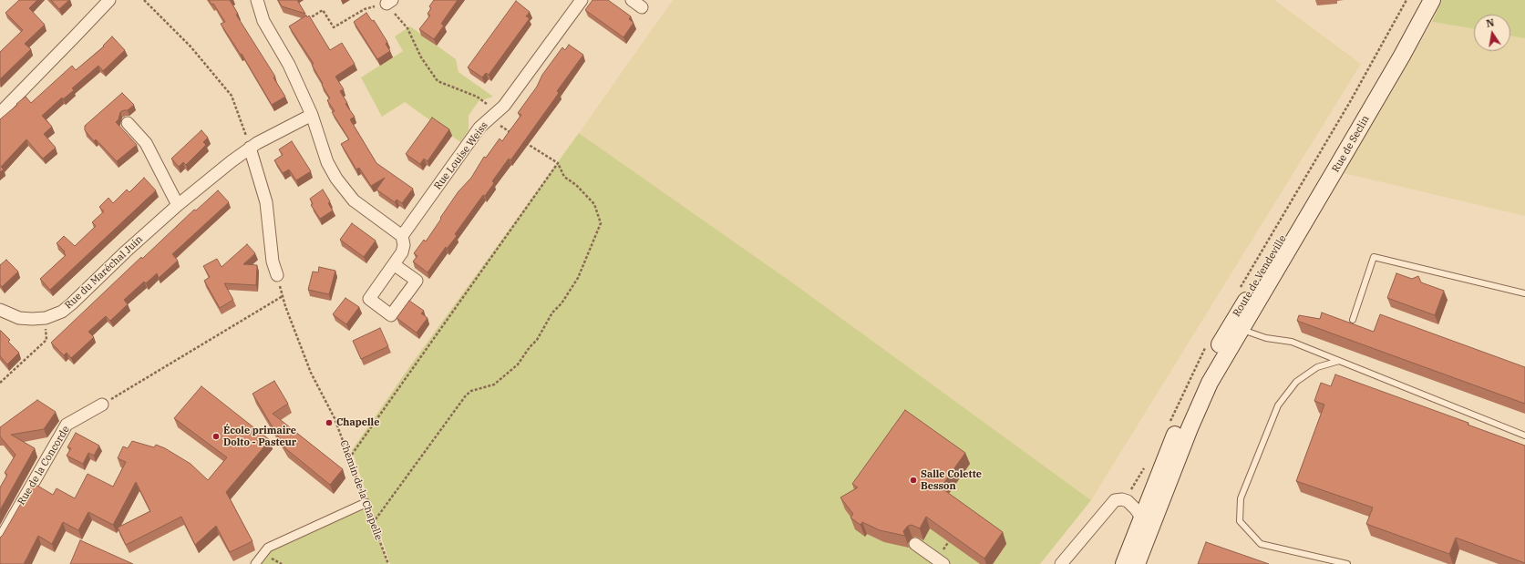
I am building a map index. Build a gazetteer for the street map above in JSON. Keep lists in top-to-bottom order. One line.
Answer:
{"streets":{"main road":["Rue de Seclin","Route de Vendeville"],"street":["Rue Louise Weiss","Rue du Maréchal Juin","Rue de la Concorde"],"path":["Chemin de la Chapelle"]},"crossings":[["Rue de Seclin","Route de Vendeville"]],"places":["Chapelle","École primaire Dolto - Pasteur","Salle Colette Besson"],"north":"top"}
